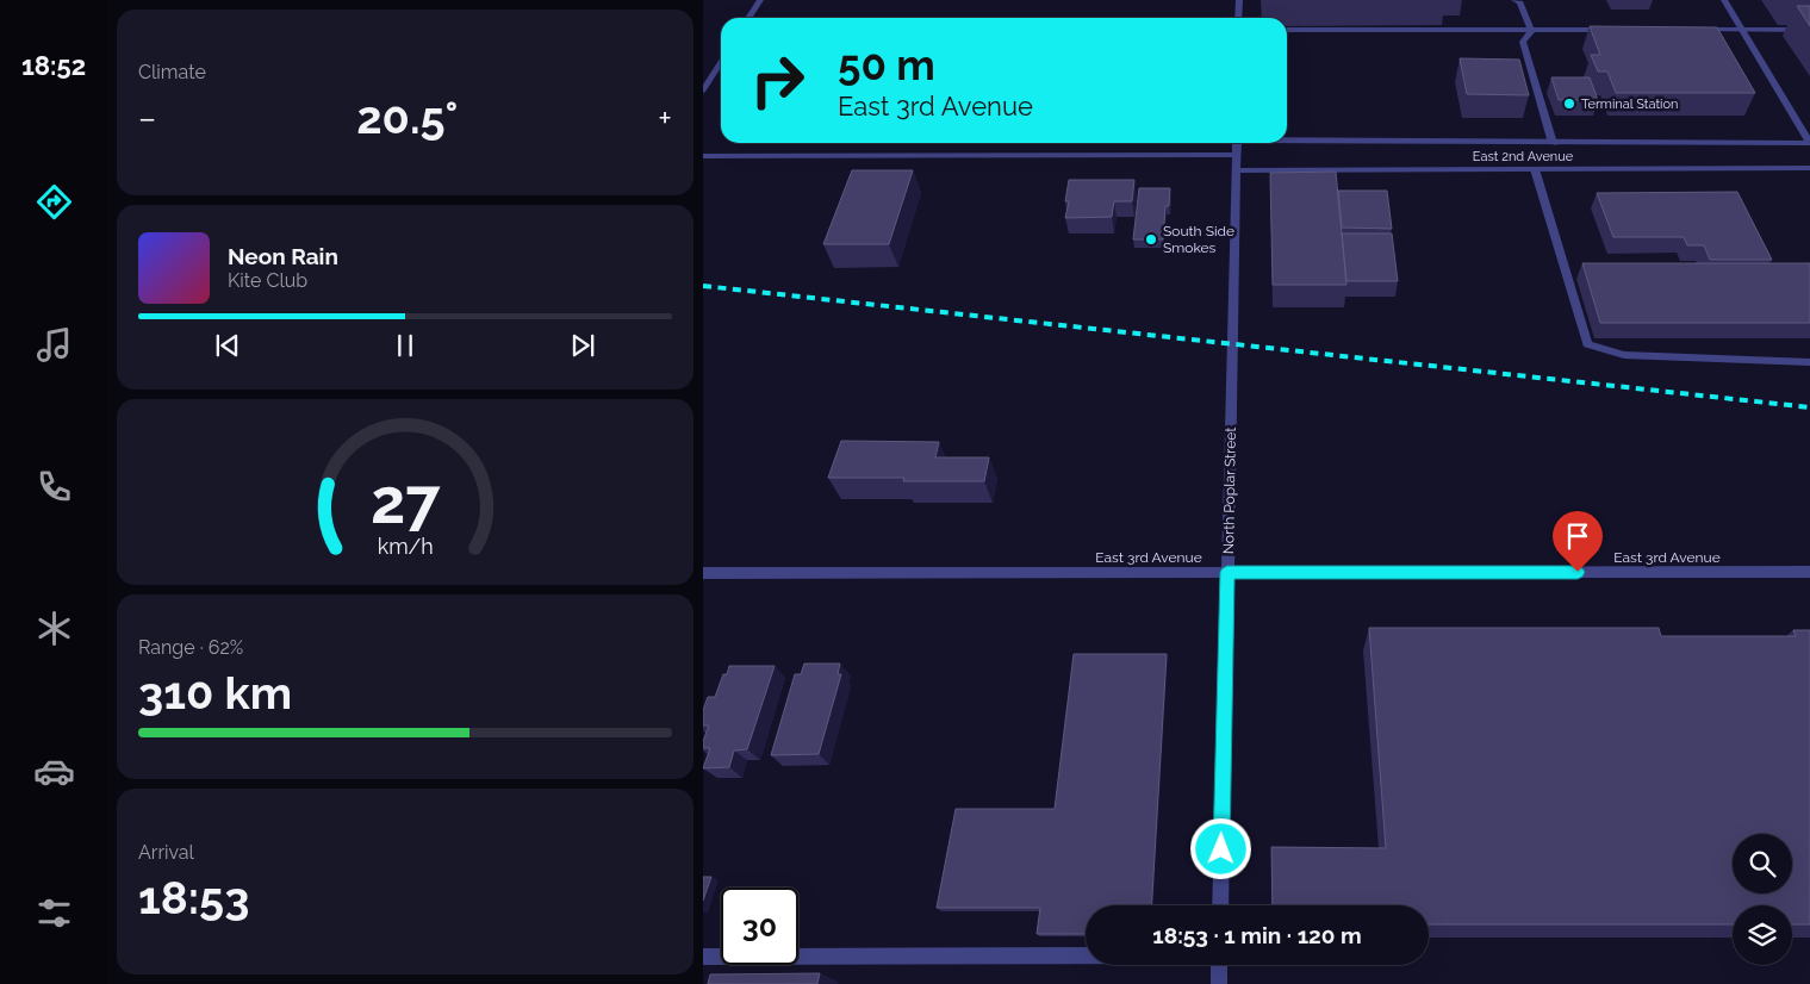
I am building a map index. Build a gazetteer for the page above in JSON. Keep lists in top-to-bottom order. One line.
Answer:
{"streets":{"street":["East 2nd Avenue","North Poplar Street","East 3rd Avenue"]},"crossings":[["East 2nd Avenue","North Poplar Street"],["North Poplar Street","East 3rd Avenue"]],"places":["Terminal Station","South Side Smokes"],"page":{"tabs":"18:52","tile":["Climate",["Range · 62%","310 km"],["Arrival","18:53"]],"turn":["50 m","East 3rd Avenue"],"heat":["−","20.5°","+"],"song":["Neon Rain","Kite Club"],"limit":"30","trip":"18:53 · 1 min · 120 m","gauge":["27","km/h"]}}
